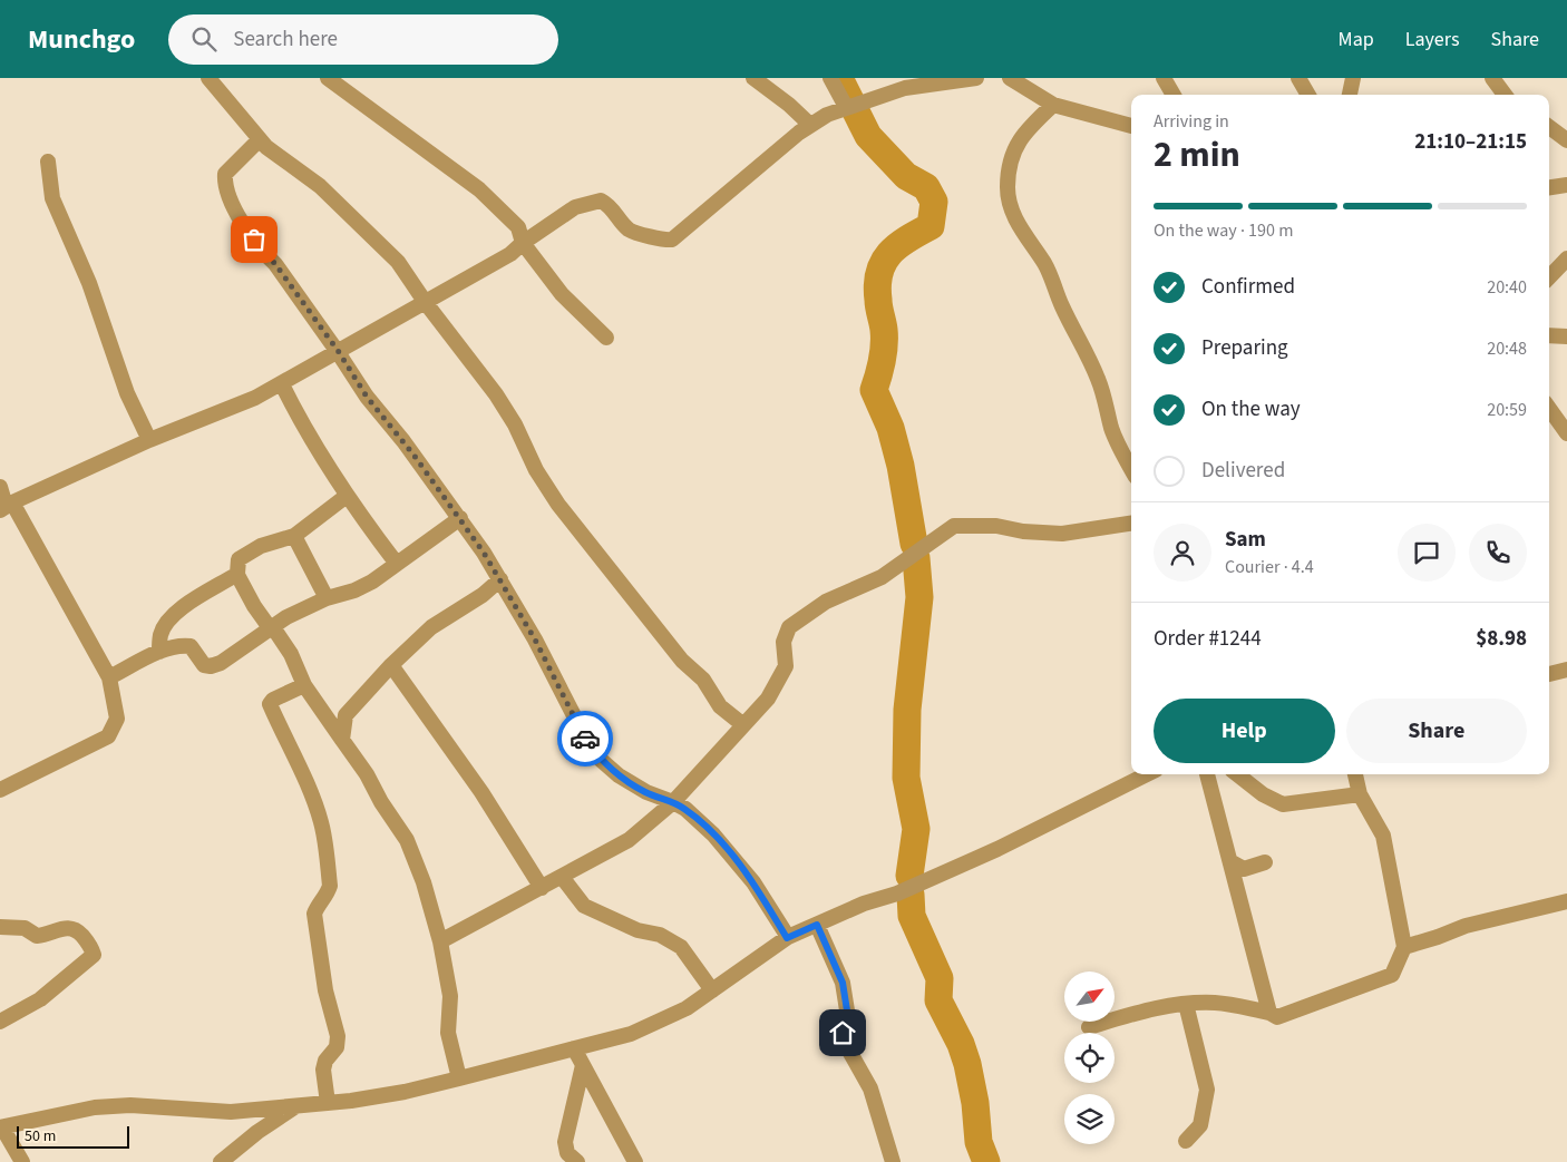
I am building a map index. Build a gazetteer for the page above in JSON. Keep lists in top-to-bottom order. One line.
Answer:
{"scale_bar":"50 m","north":"top right","page":{"header":"Munchgo","search":"Search here","nav":["Map","Layers","Share"],"heading":["2 min","Arriving in","21:10–21:15"],"panel":["Sam","Courier · 4.4","Order #1244","$8.98"],"bar":"On the way · 190 m","list":[["Confirmed","20:40"],["Preparing","20:48"],["On the way","20:59"],"Delivered"],"buttons":["Help","Share"],"scale":"50 m"}}
